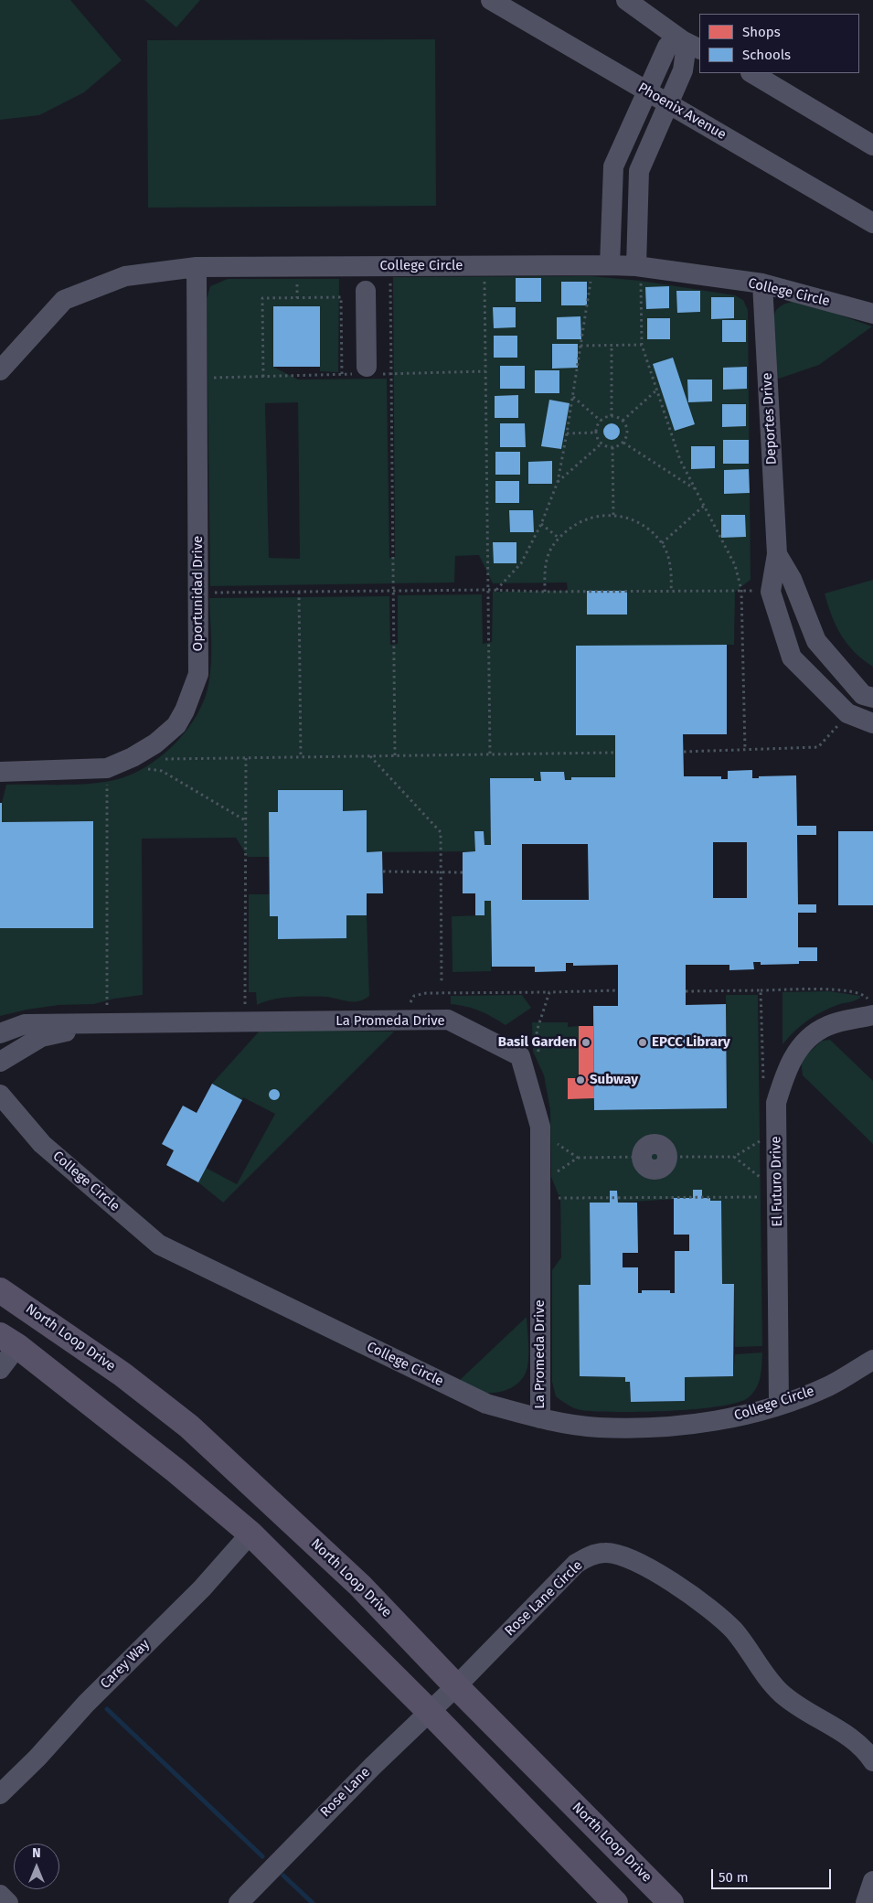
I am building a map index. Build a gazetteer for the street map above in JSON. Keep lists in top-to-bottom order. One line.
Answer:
{"streets":{"main road":["North Loop Drive"],"street":["Phoenix Avenue","College Circle","Deportes Drive","Oportunidad Drive","La Promeda Drive","El Futuro Drive","Rose Lane Circle","Carey Way","Rose Lane"]},"crossings":[["College Circle","Deportes Drive"],["College Circle","Oportunidad Drive"],["College Circle","La Promeda Drive"],["College Circle","El Futuro Drive"],["North Loop Drive","Rose Lane Circle"],["North Loop Drive","Rose Lane"],["Rose Lane Circle","Rose Lane"]],"places":["Basil Garden","EPCC Library","Subway"],"legend":["Shops","Schools"],"scale_bar":"50 m","north":"top"}
